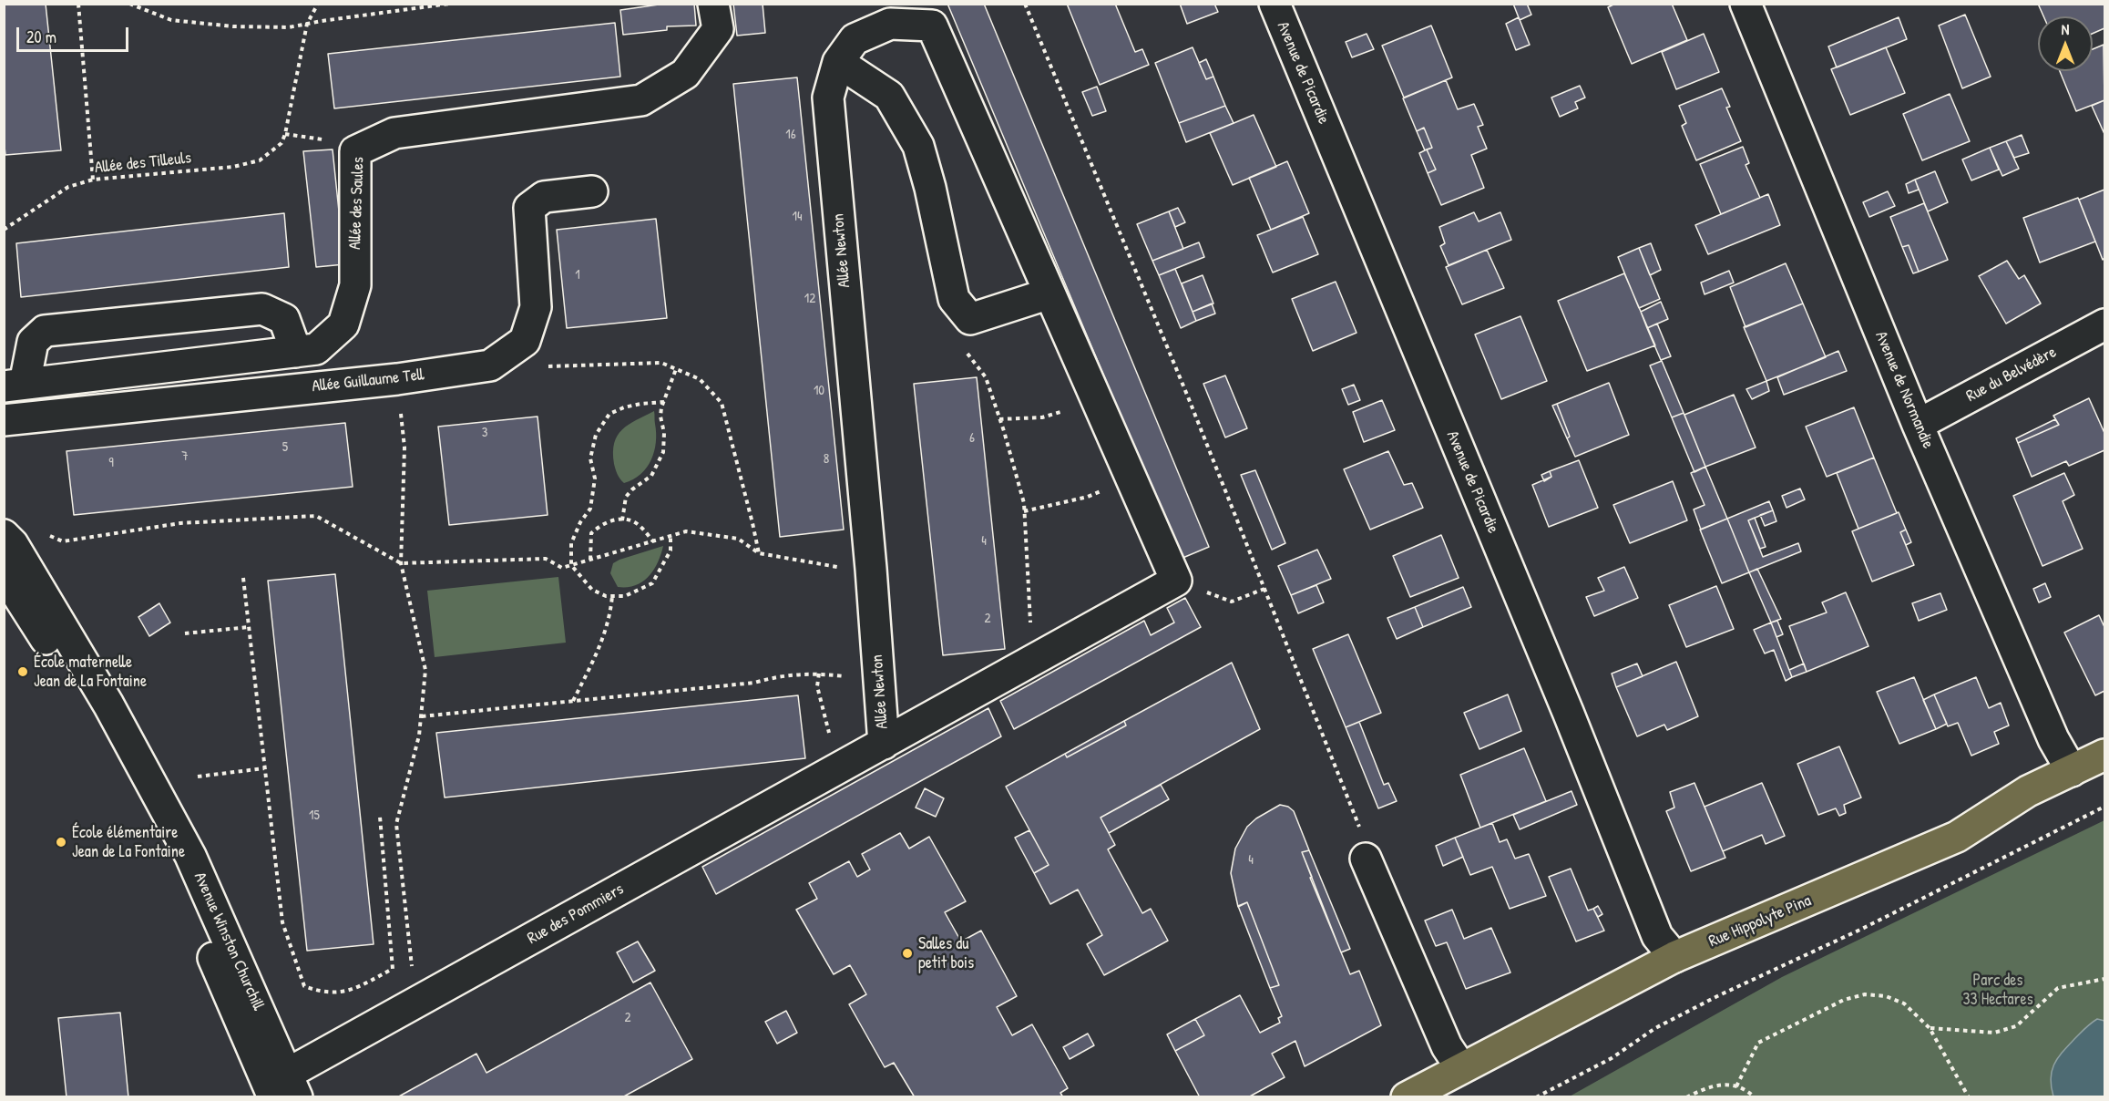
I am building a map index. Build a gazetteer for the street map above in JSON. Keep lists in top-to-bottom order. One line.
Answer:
{"streets":{"main road":["Rue Hippolyte Pina"],"street":["Avenue de Picardie","Allée des Saules","Allée Newton","Rue du Belvédère","Allée Guillaume Tell","Avenue de Normandie","Rue des Pommiers","Avenue Winston Churchill"],"path":["Allée des Tilleuls"]},"crossings":[["Avenue de Picardie","Rue Hippolyte Pina"],["Allée Newton","Rue des Pommiers"],["Rue du Belvédère","Avenue de Normandie"],["Avenue de Normandie","Rue Hippolyte Pina"],["Rue des Pommiers","Avenue Winston Churchill"]],"parks":["Parc des 33 Hectares"],"places":["École maternelle Jean de La Fontaine","École élémentaire Jean de La Fontaine","Salles du petit bois"],"house_numbers":["16","14","1","12","10","3","6","5","7","8","9","4","2","15","4","2"],"scale_bar":"20 m","north":"top"}
